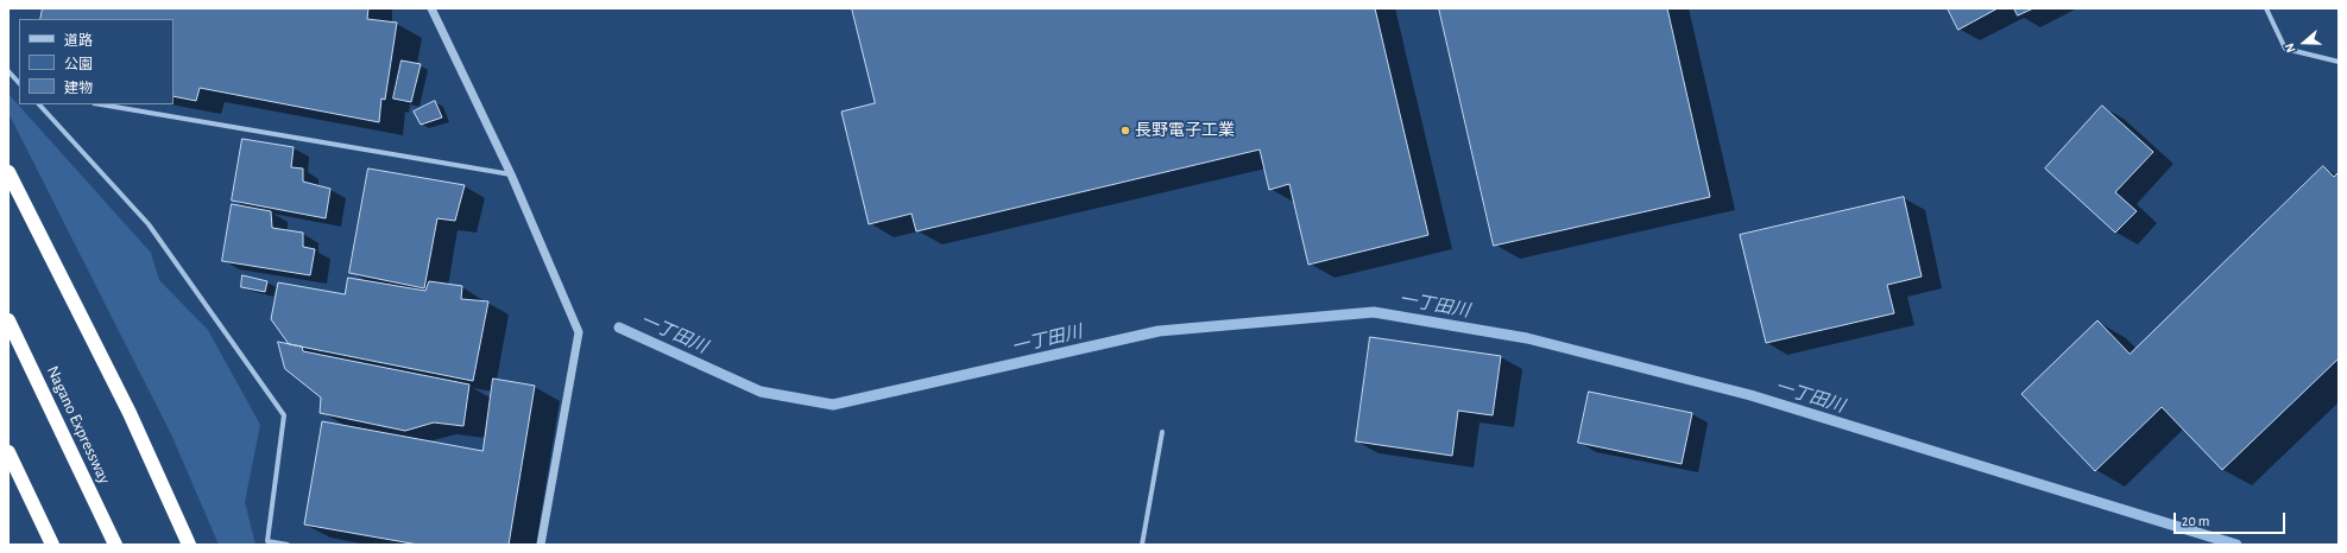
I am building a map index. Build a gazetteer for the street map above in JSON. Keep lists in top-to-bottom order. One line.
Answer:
{"streets":{"highway":["Nagano Expressway"]},"water":["一丁田川"],"places":["長野電子工業"],"legend":["道路","公園","建物"],"scale_bar":"20 m","north":"left"}
